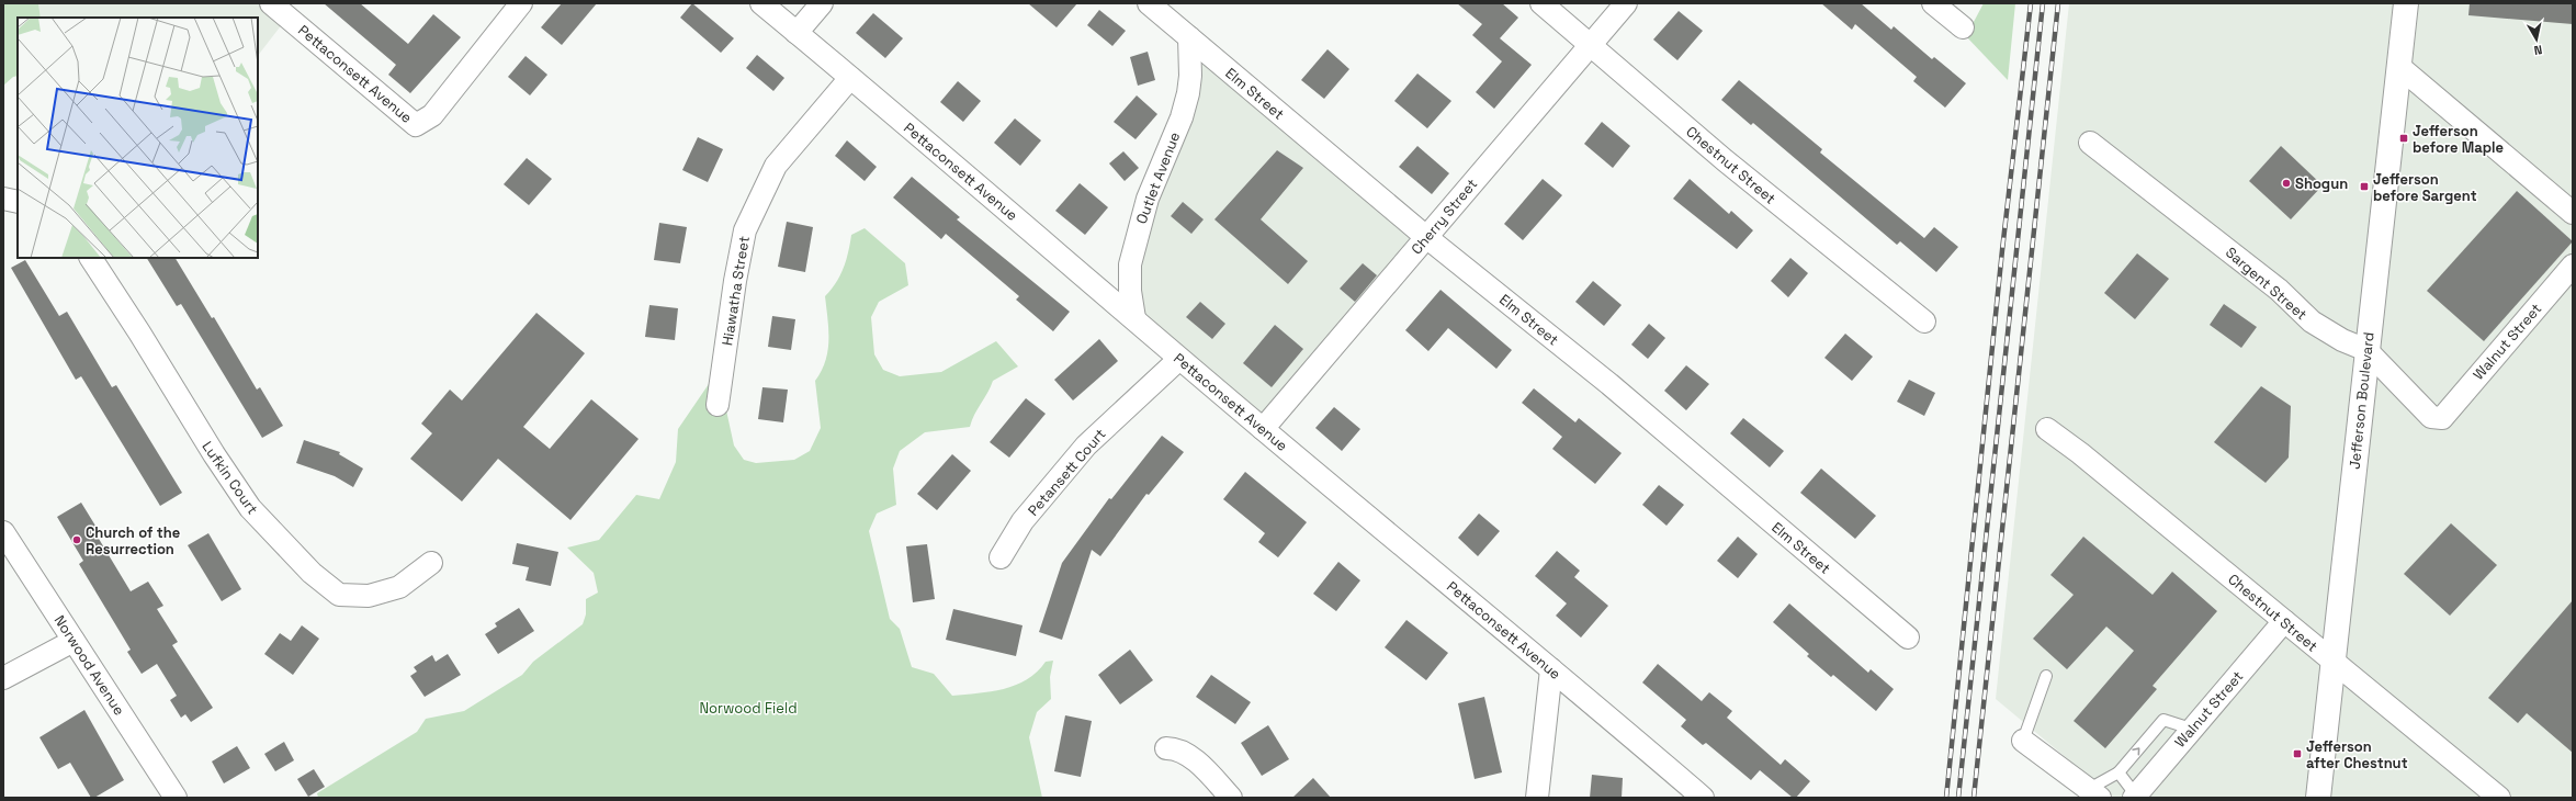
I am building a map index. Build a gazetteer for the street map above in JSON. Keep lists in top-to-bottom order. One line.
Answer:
{"streets":{"main road":["Jefferson Boulevard"],"street":["Pettaconsett Avenue","Elm Street","Chestnut Street","Outlet Avenue","Cherry Street","Sargent Street","Hiawatha Street","Walnut Street","Petansett Court","Lufkin Court","Norwood Avenue"]},"crossings":[["Pettaconsett Avenue","Outlet Avenue"],["Pettaconsett Avenue","Cherry Street"],["Pettaconsett Avenue","Hiawatha Street"],["Pettaconsett Avenue","Petansett Court"],["Elm Street","Outlet Avenue"],["Elm Street","Cherry Street"],["Chestnut Street","Cherry Street"],["Chestnut Street","Walnut Street"],["Chestnut Street","Jefferson Boulevard"],["Sargent Street","Walnut Street"],["Sargent Street","Jefferson Boulevard"]],"parks":["Norwood Field"],"places":{"transit":["Jefferson before Maple","Jefferson before Sargent","Jefferson after Chestnut"],"other":["Shogun","Church of the Resurrection"]},"north":"bottom"}
